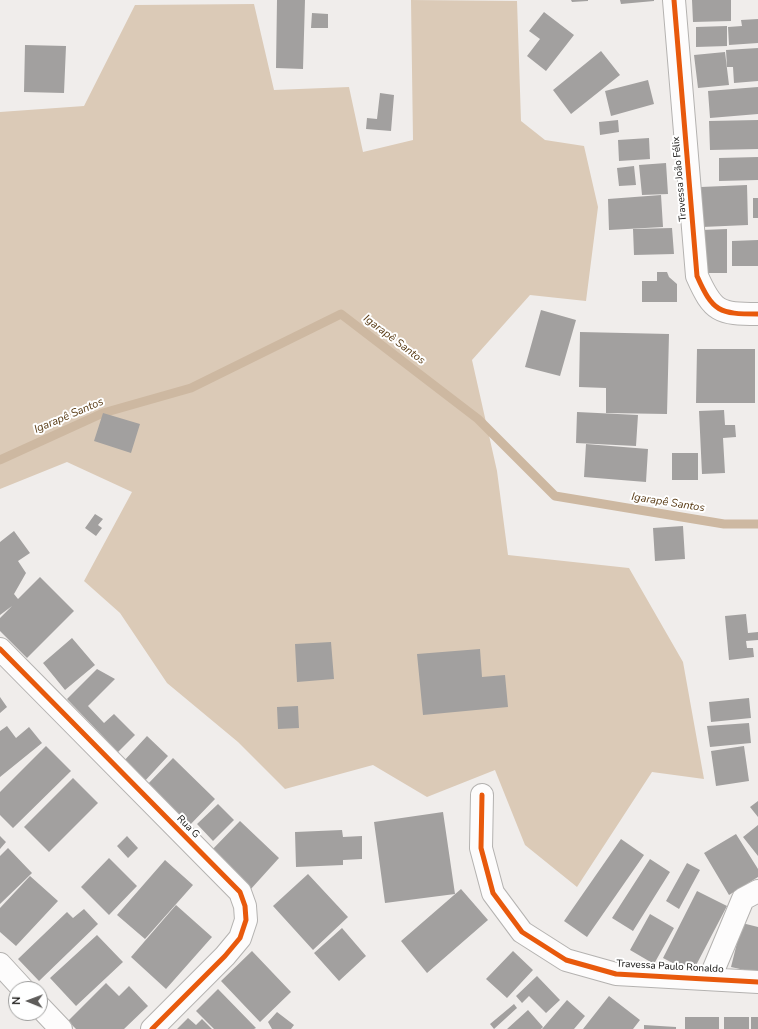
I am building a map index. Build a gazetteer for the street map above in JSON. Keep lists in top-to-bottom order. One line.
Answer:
{"streets":{"street":["Travessa João Félix","Rua G","Travessa Paulo Ronaldo"]},"water":["Igarapê Santos"],"north":"left"}
